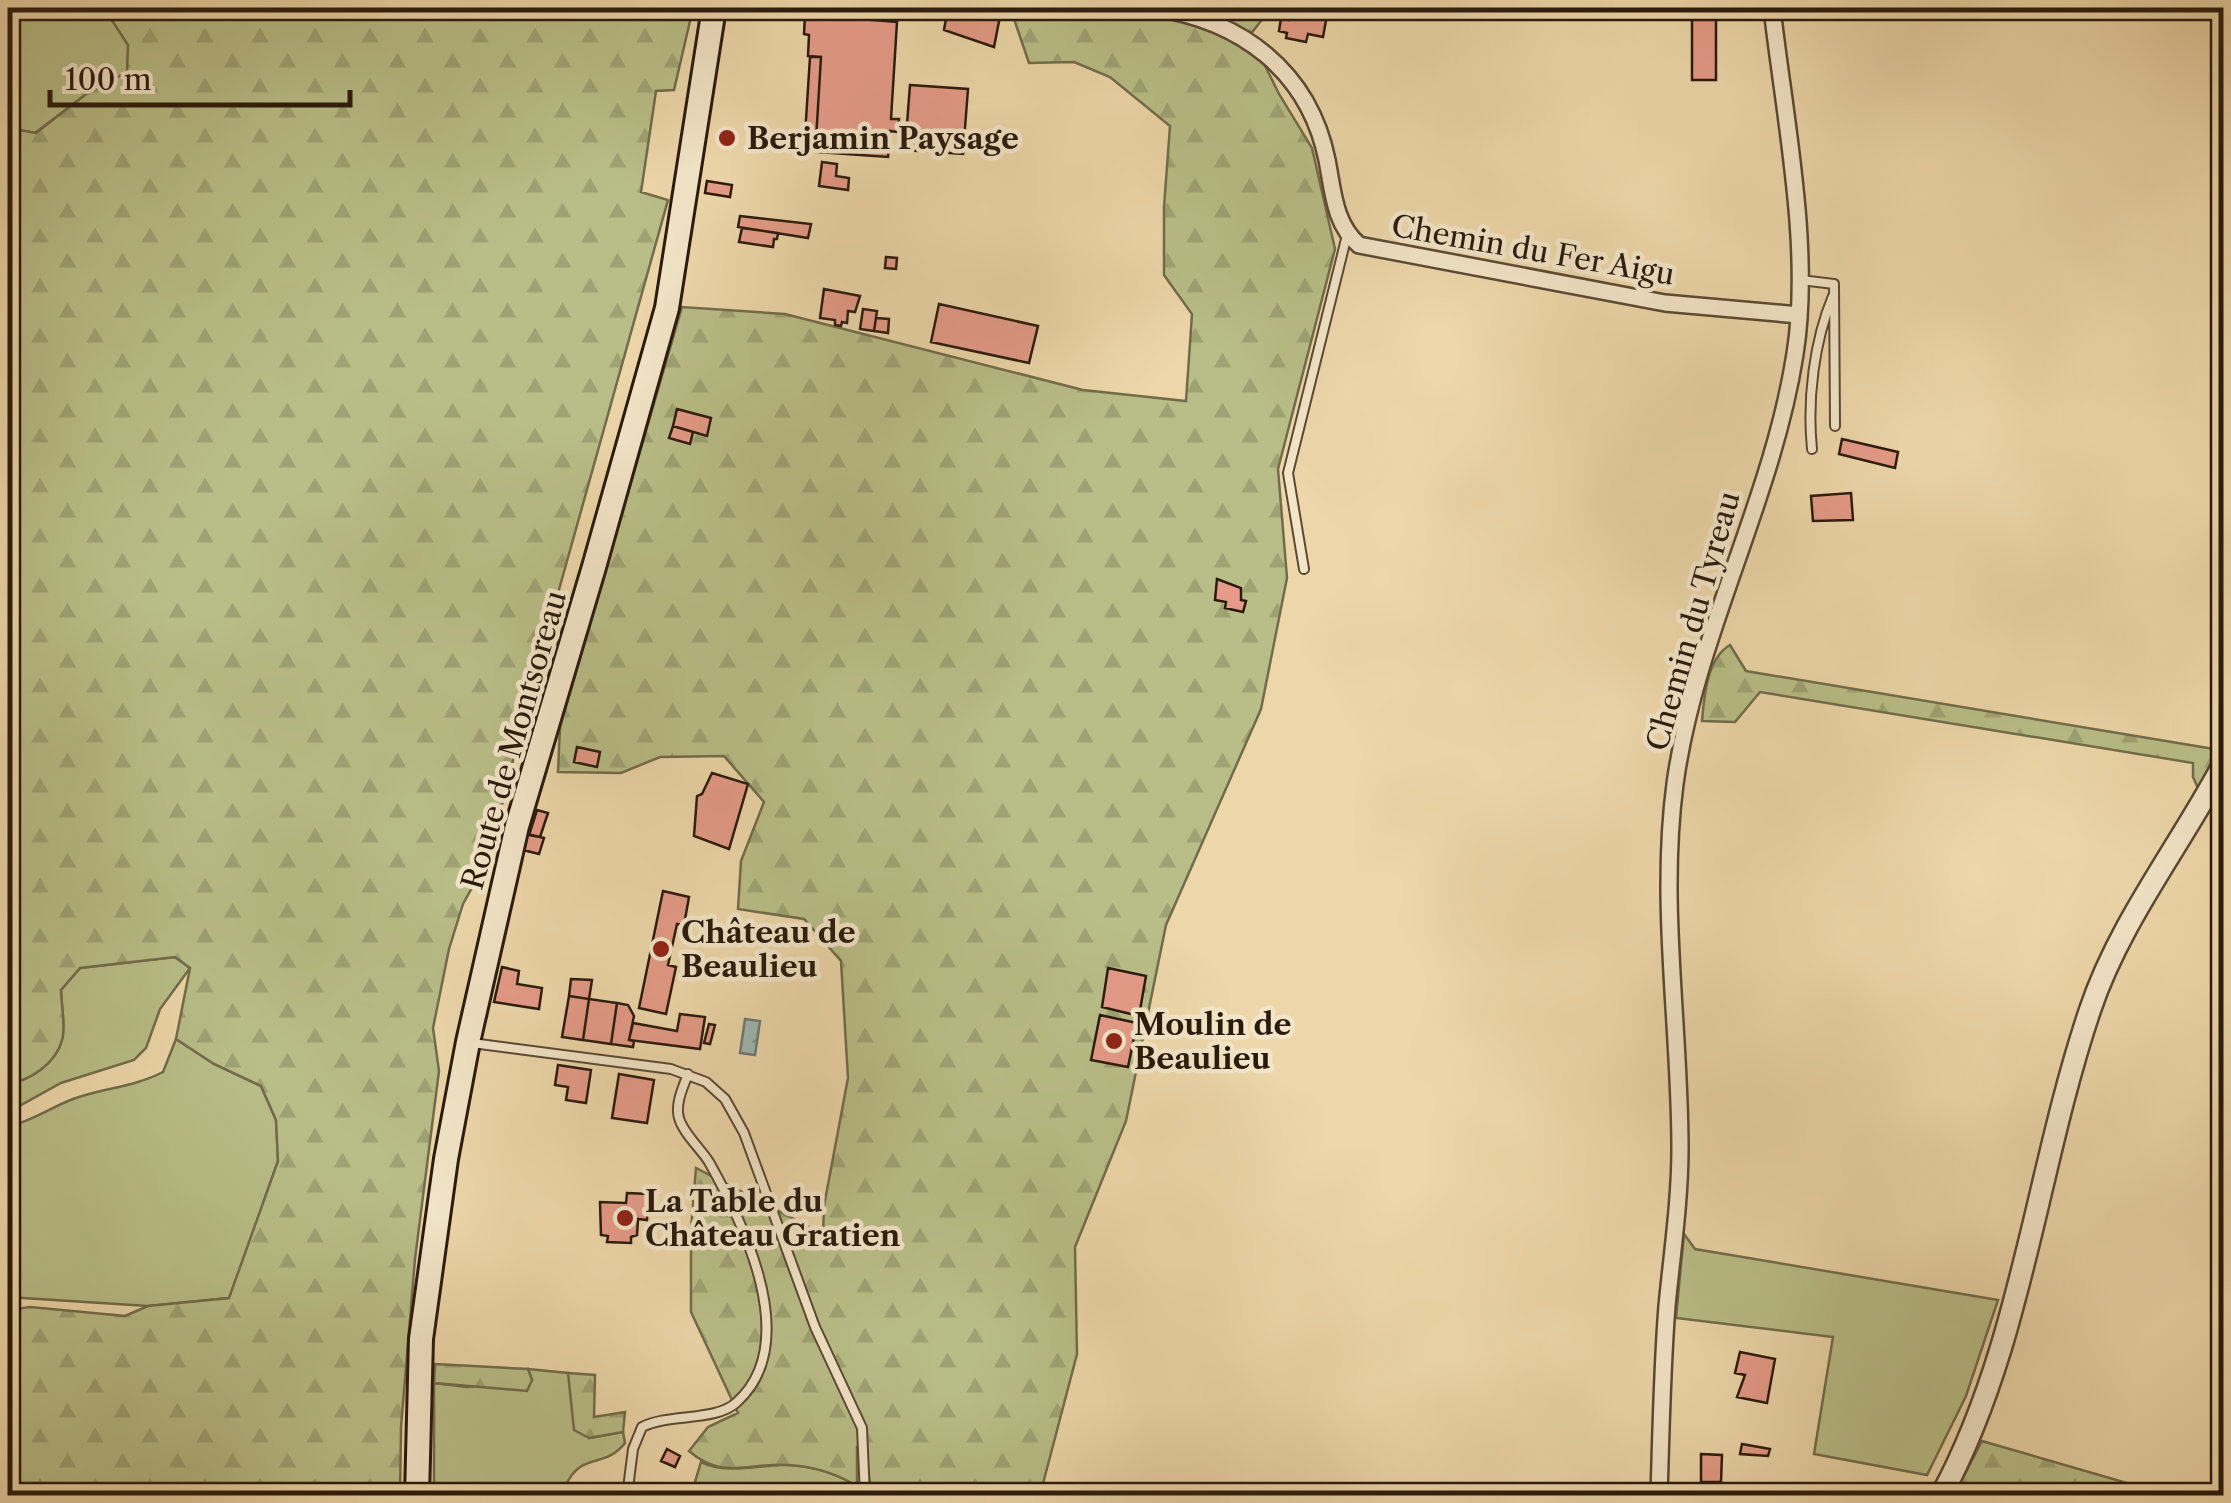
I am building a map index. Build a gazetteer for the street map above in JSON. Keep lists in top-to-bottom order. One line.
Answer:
{"streets":{"main road":["Route de Montsoreau"],"street":["Chemin du Fer Aigu","Chemin du Tyreau"]},"crossings":[["Chemin du Fer Aigu","Chemin du Tyreau"]],"places":["Berjamin Paysage","Château de Beaulieu","Moulin de Beaulieu","La Table du Château Gratien"],"scale_bar":"100 m"}
